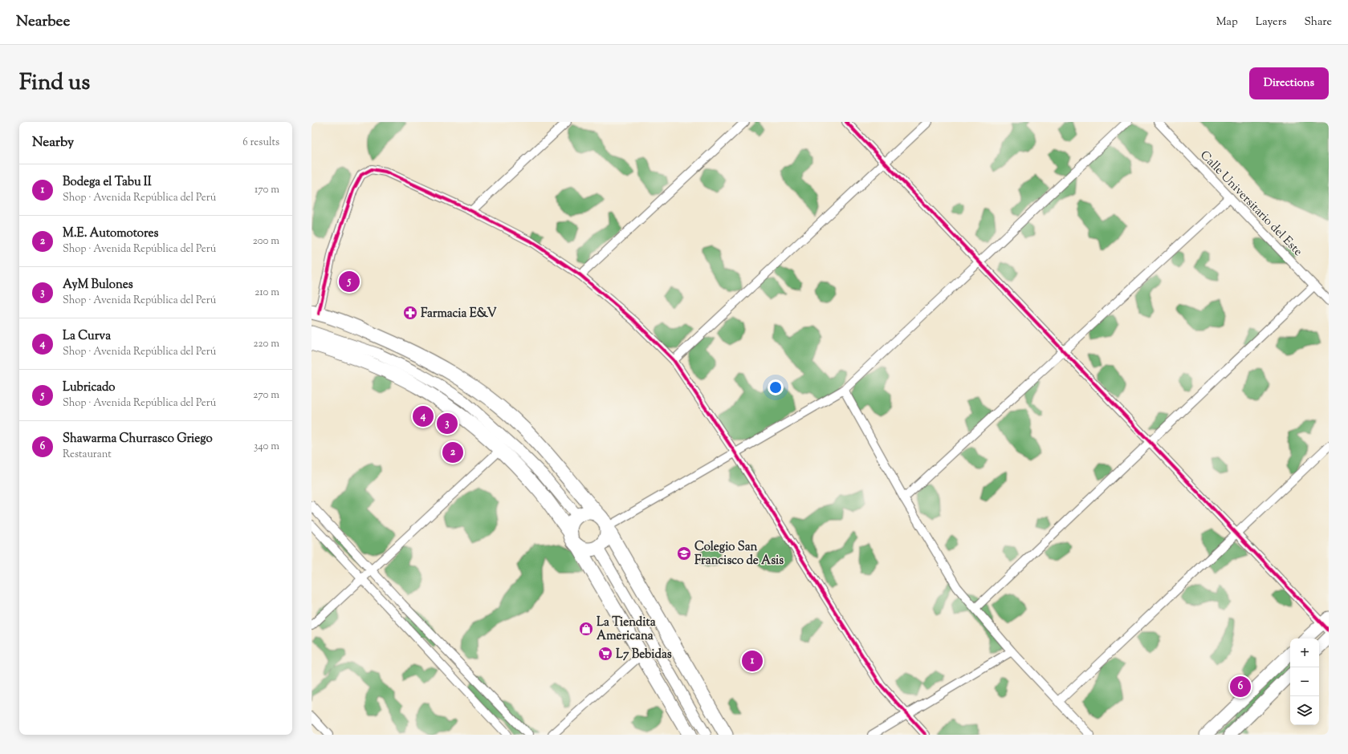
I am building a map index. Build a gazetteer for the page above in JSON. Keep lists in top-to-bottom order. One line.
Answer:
{"streets":{"street":["Calle Universitario del Este"]},"places":{"pharmacy":["Farmacia E&V"],"school or university":["Colegio San Francisco de Asis"],"shop":["La Tiendita Americana"],"supermarket":["L7 Bebidas"]},"page":{"header":"Nearbee","nav":["Map","Layers","Share"],"title":"Find us","buttons":"Directions","heading":["Nearby","6 results"],"list":[{"mark":"1","name":"Bodega el Tabu II","note":"Shop · Avenida República del Perú","value":"170 m"},{"mark":"2","name":"M.E. Automotores","note":"Shop · Avenida República del Perú","value":"200 m"},{"mark":"3","name":"AyM Bulones","note":"Shop · Avenida República del Perú","value":"210 m"},{"mark":"4","name":"La Curva","note":"Shop · Avenida República del Perú","value":"220 m"},{"mark":"5","name":"Lubricado","note":"Shop · Avenida República del Perú","value":"270 m"},{"mark":"6","name":"Shawarma Churrasco Griego","note":"Restaurant","value":"340 m"}],"pins":["5","4","3","2","1","6"],"map_buttons":["+","−"]}}
